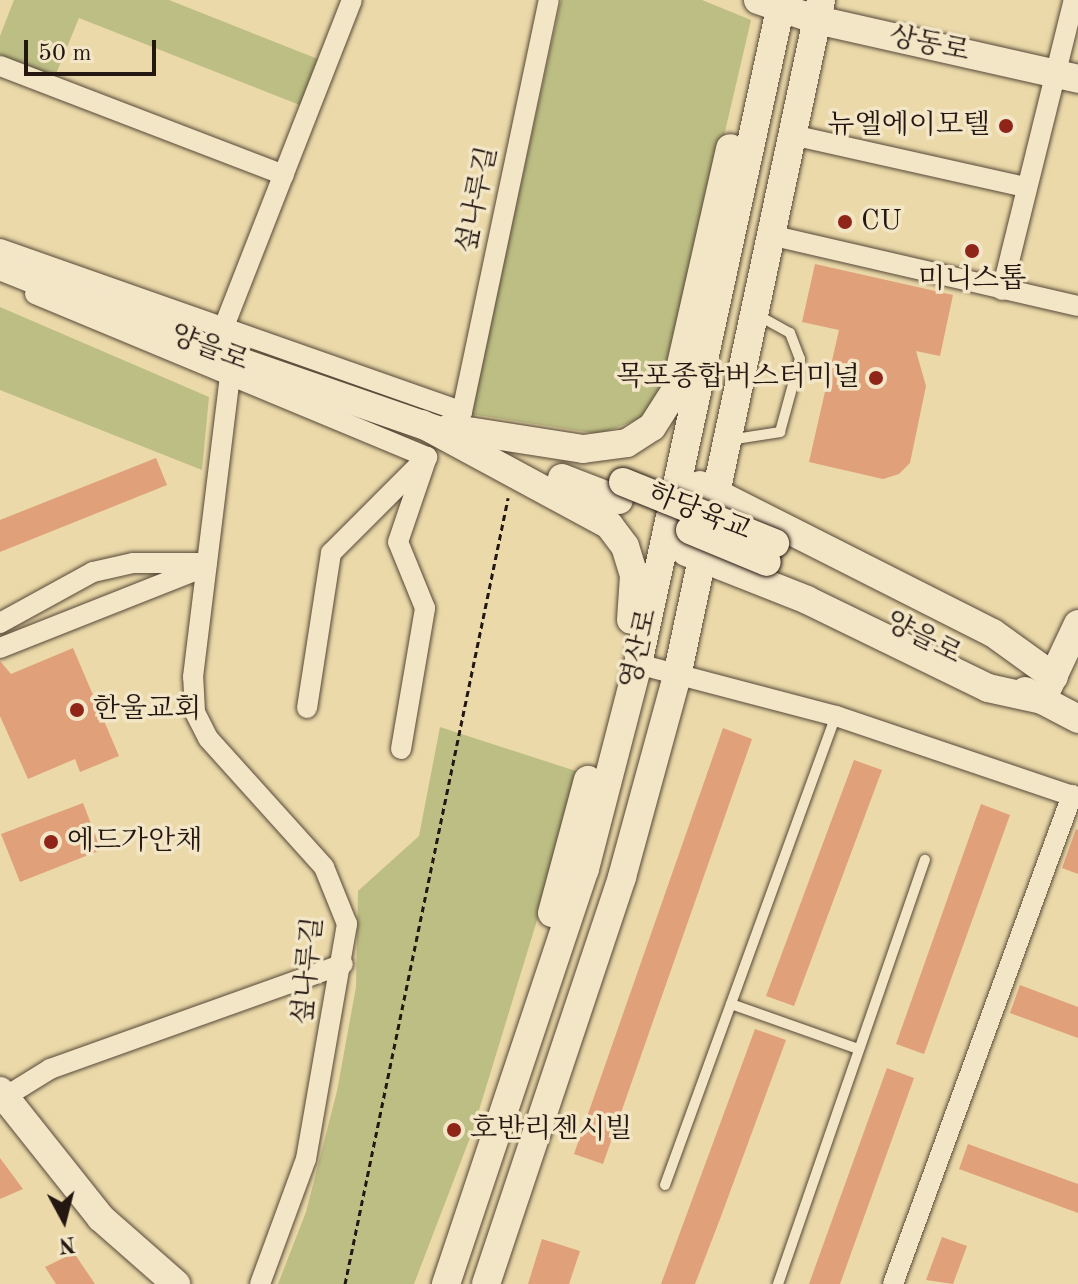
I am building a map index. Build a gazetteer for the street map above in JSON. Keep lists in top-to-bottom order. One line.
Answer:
{"streets":{"street":["상동로","섶나루길","양을로","하당육교","영산로"]},"crossings":[["상동로","영산로"],["섶나루길","양을로"],["양을로","하당육교"]],"places":["뉴엘에이모텔","CU","미니스톱","목포종합버스터미널","한울교회","에드가안채","호반리젠시빌"],"scale_bar":"50 m","north":"bottom"}
